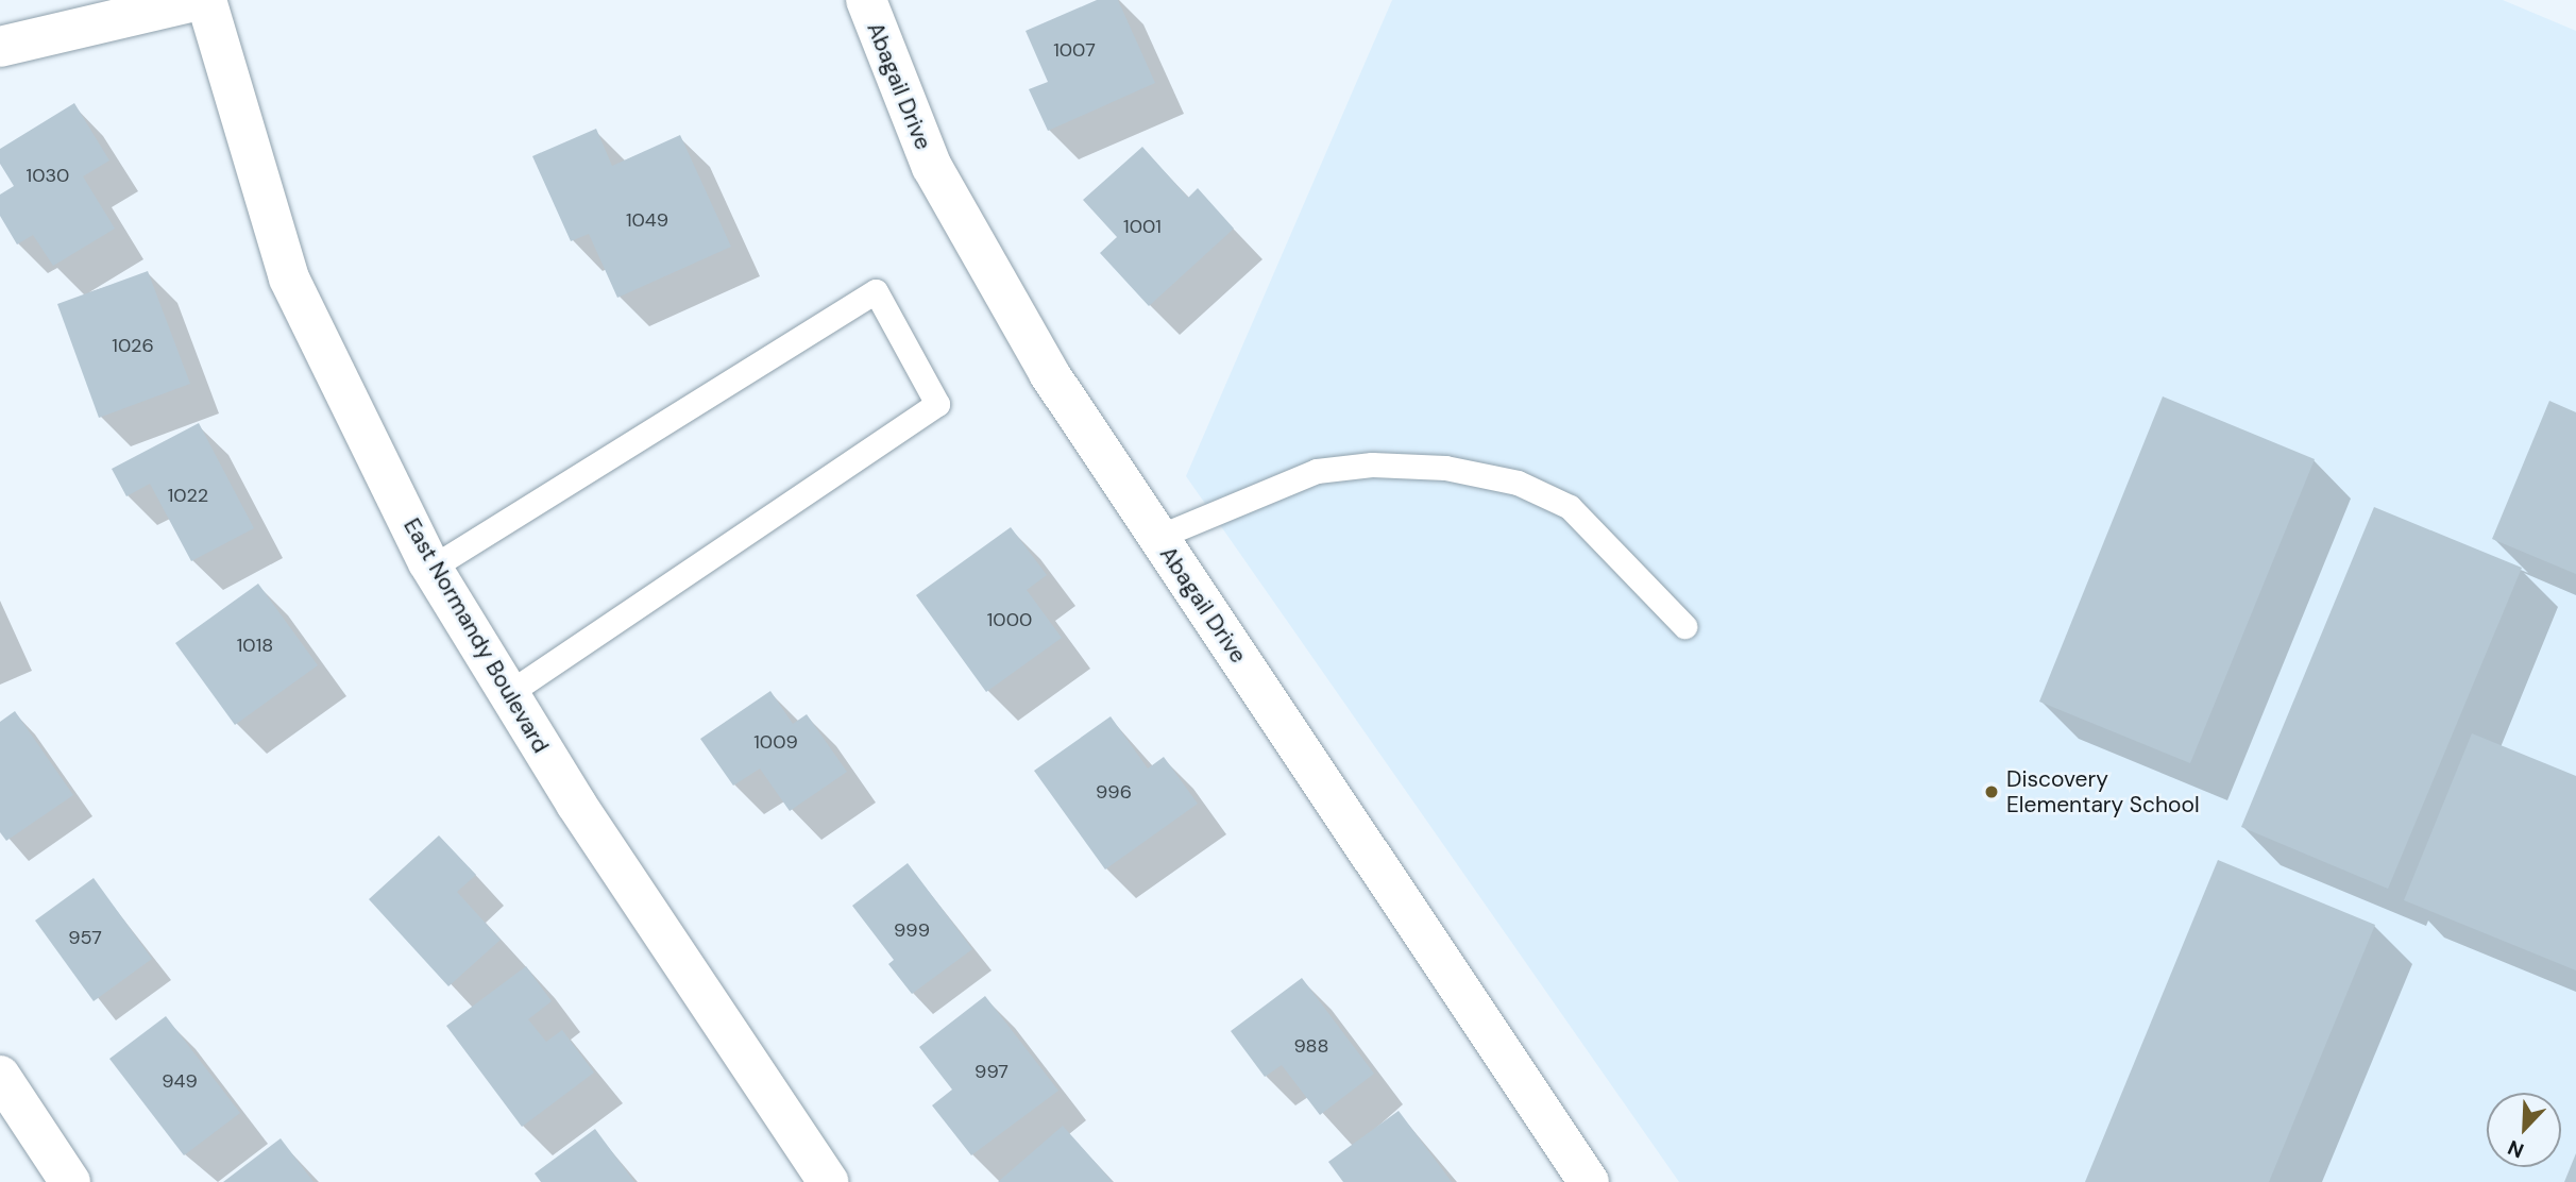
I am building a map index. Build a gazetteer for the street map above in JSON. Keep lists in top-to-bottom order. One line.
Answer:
{"streets":{"street":["Abagail Drive","East Normandy Boulevard"]},"places":["Discovery Elementary School"],"house_numbers":["1007","1030","1049","1001","1026","1022","1000","1018","1009","996","999","957","988","997","949"],"north":"bottom left"}
